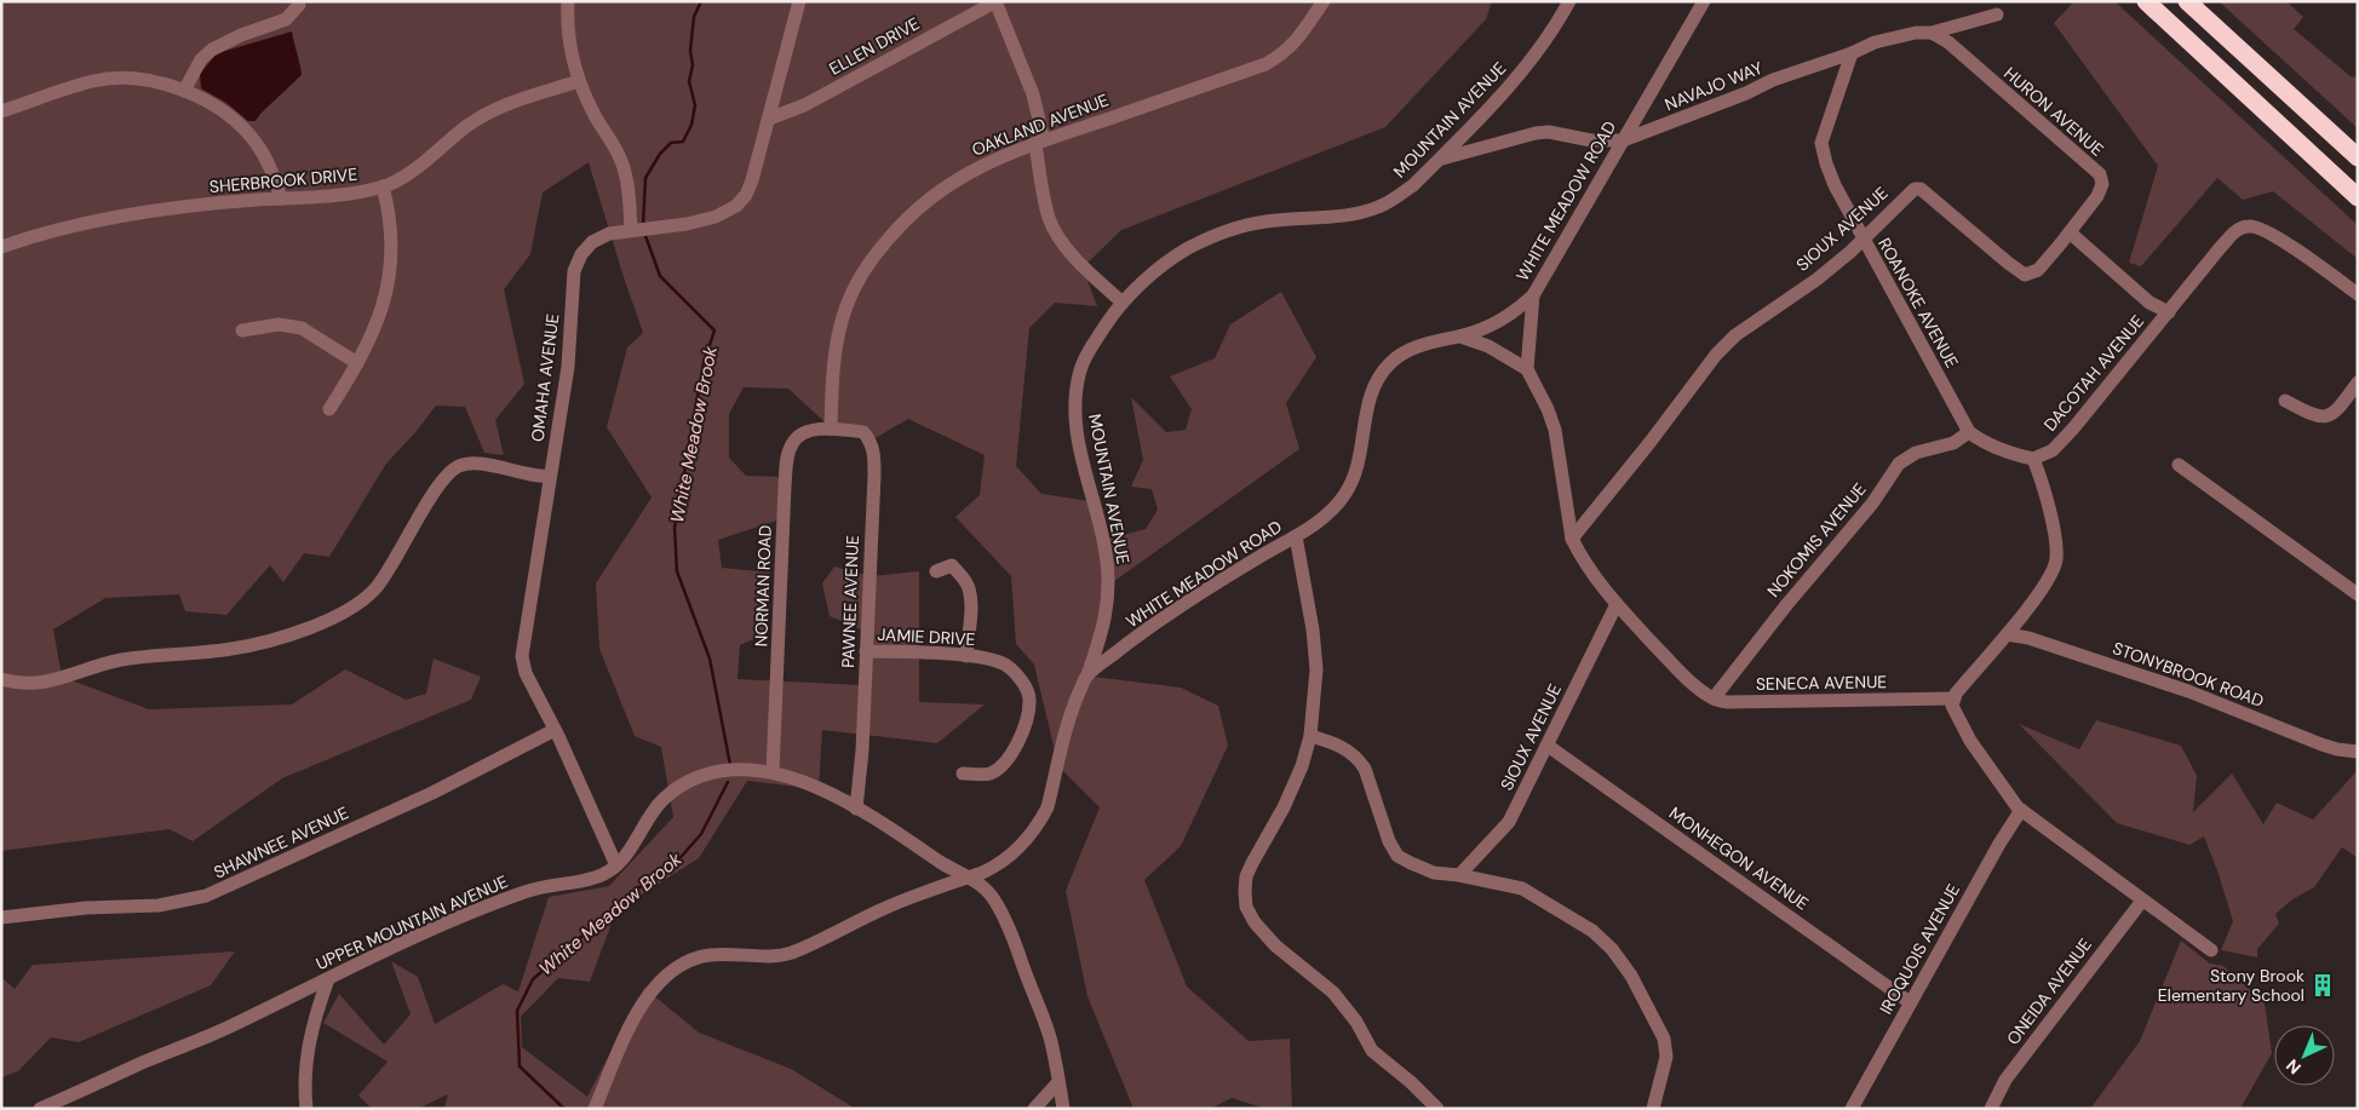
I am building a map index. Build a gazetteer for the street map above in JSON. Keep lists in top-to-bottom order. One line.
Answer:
{"streets":{"street":["ELLEN DRIVE","NAVAJO WAY","HURON AVENUE","MOUNTAIN AVENUE","OAKLAND AVENUE","SHERBROOK DRIVE","WHITE MEADOW ROAD","SIOUX AVENUE","ROANOKE AVENUE","DACOTAH AVENUE","OMAHA AVENUE","NOKOMIS AVENUE","NORMAN ROAD","PAWNEE AVENUE","JAMIE DRIVE","STONYBROOK ROAD","SENECA AVENUE","SHAWNEE AVENUE","MONHEGON AVENUE","UPPER MOUNTAIN AVENUE","IROQUOIS AVENUE","ONEIDA AVENUE"]},"crossings":[["ELLEN DRIVE","OMAHA AVENUE"],["NAVAJO WAY","HURON AVENUE"],["NAVAJO WAY","MOUNTAIN AVENUE"],["NAVAJO WAY","WHITE MEADOW ROAD"],["NAVAJO WAY","ROANOKE AVENUE"],["HURON AVENUE","SIOUX AVENUE"],["MOUNTAIN AVENUE","WHITE MEADOW ROAD"],["OAKLAND AVENUE","NORMAN ROAD"],["OAKLAND AVENUE","PAWNEE AVENUE"],["WHITE MEADOW ROAD","UPPER MOUNTAIN AVENUE"],["SIOUX AVENUE","ROANOKE AVENUE"],["SIOUX AVENUE","MONHEGON AVENUE"],["ROANOKE AVENUE","NOKOMIS AVENUE"],["OMAHA AVENUE","SHAWNEE AVENUE"],["OMAHA AVENUE","UPPER MOUNTAIN AVENUE"],["NOKOMIS AVENUE","SENECA AVENUE"],["NORMAN ROAD","PAWNEE AVENUE"],["NORMAN ROAD","UPPER MOUNTAIN AVENUE"],["PAWNEE AVENUE","JAMIE DRIVE"],["PAWNEE AVENUE","UPPER MOUNTAIN AVENUE"],["MONHEGON AVENUE","IROQUOIS AVENUE"]],"water":["White Meadow Brook"],"places":{"building":["Stony Brook Elementary School"]},"north":"bottom left"}
